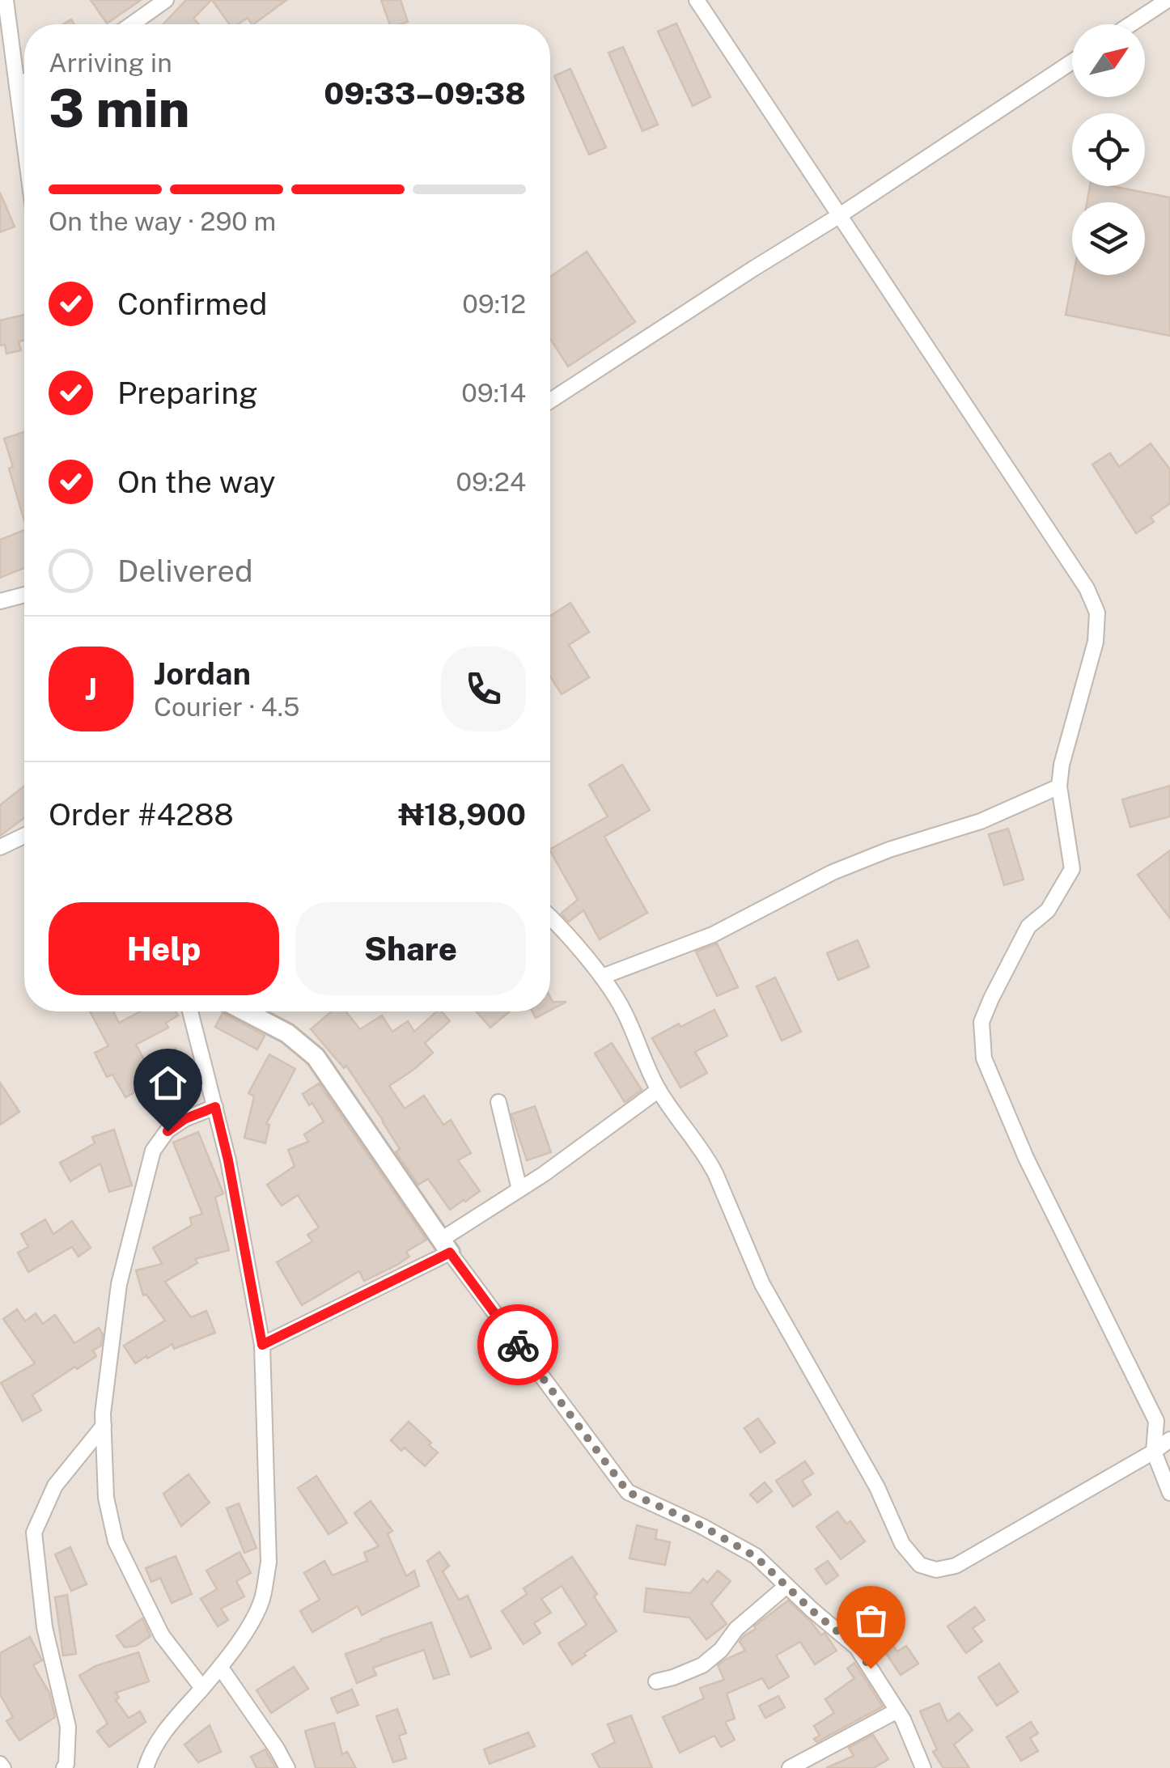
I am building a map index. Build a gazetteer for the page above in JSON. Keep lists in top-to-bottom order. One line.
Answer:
{"north":"top right","page":{"heading":["3 min","Arriving in","09:33–09:38"],"panel":["Jordan","Courier · 4.5","Order #4288","₦18,900"],"bar":"On the way · 290 m","list":[["Confirmed","09:12"],["Preparing","09:14"],["On the way","09:24"],"Delivered"],"round":"J","buttons":["Help","Share"]}}
